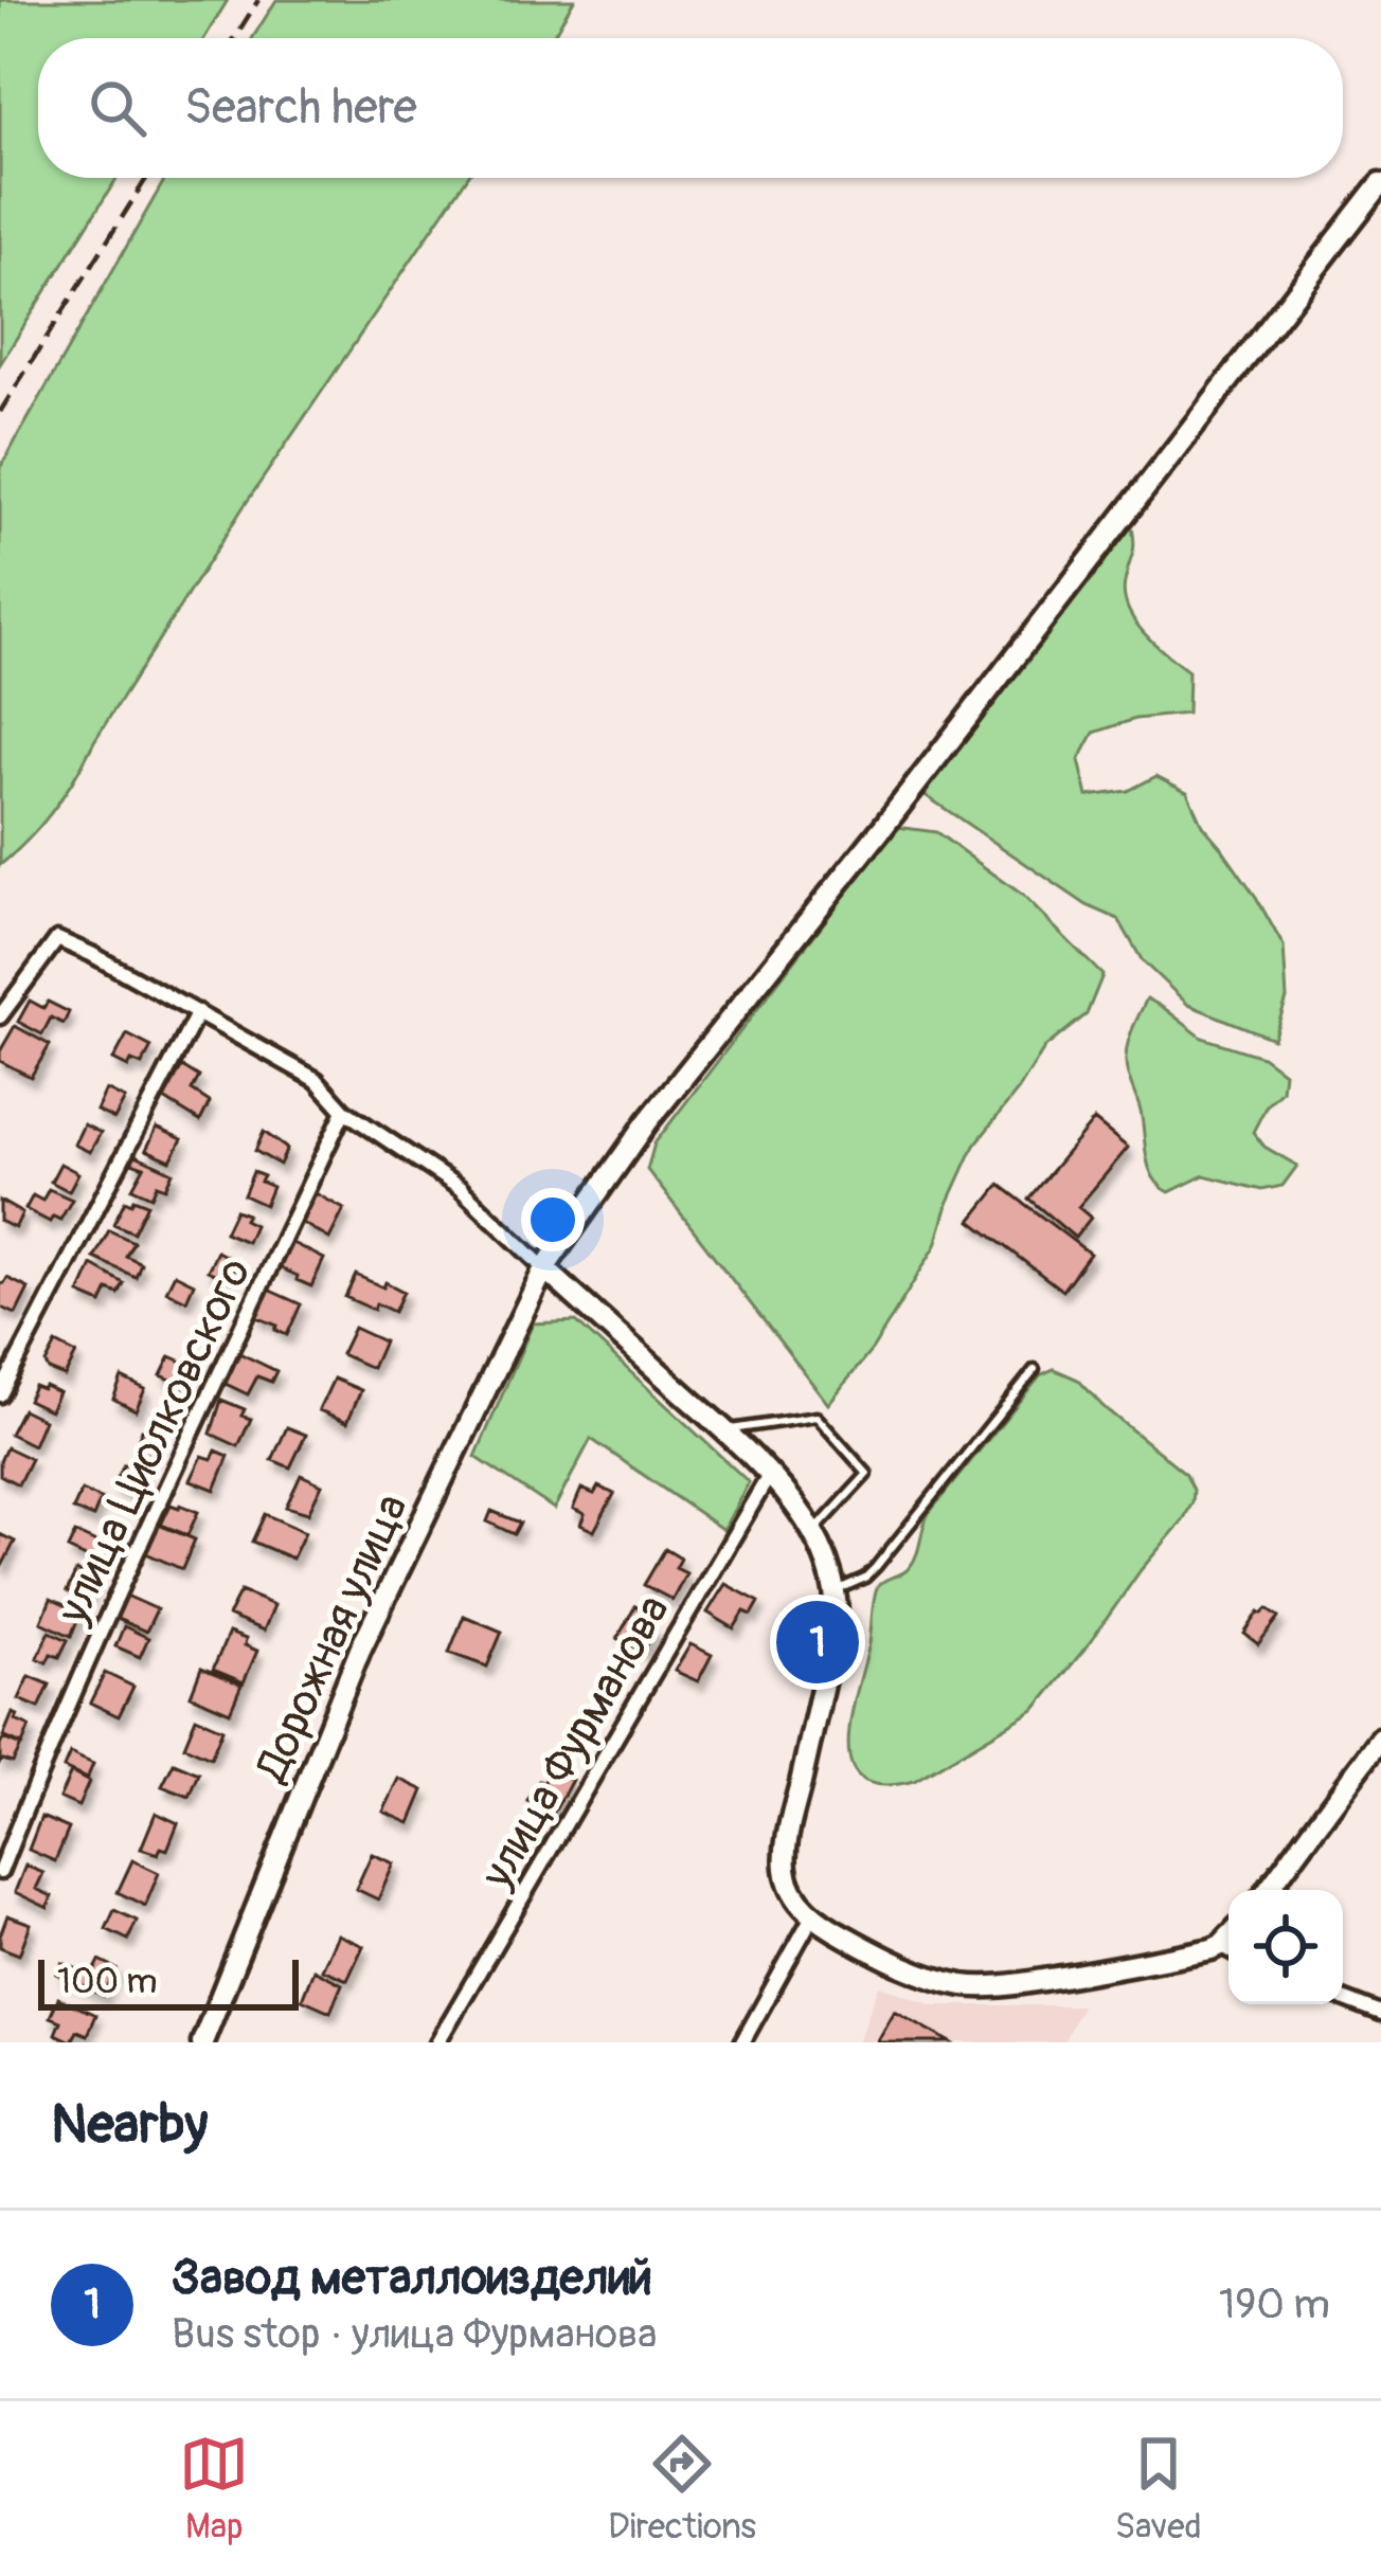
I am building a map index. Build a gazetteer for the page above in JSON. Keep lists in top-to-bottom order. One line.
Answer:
{"streets":{"main road":["Дорожная улица"],"street":["улица Циолковского","улица Фурманова"]},"scale_bar":"100 m","page":{"search":"Search here","pins":"1","scale":"100 m","heading":"Nearby","list":[{"mark":"1","name":"Завод металлоизделий","note":"Bus stop · улица Фурманова","value":"190 m"}],"nav":["Map","Directions","Saved"]}}
